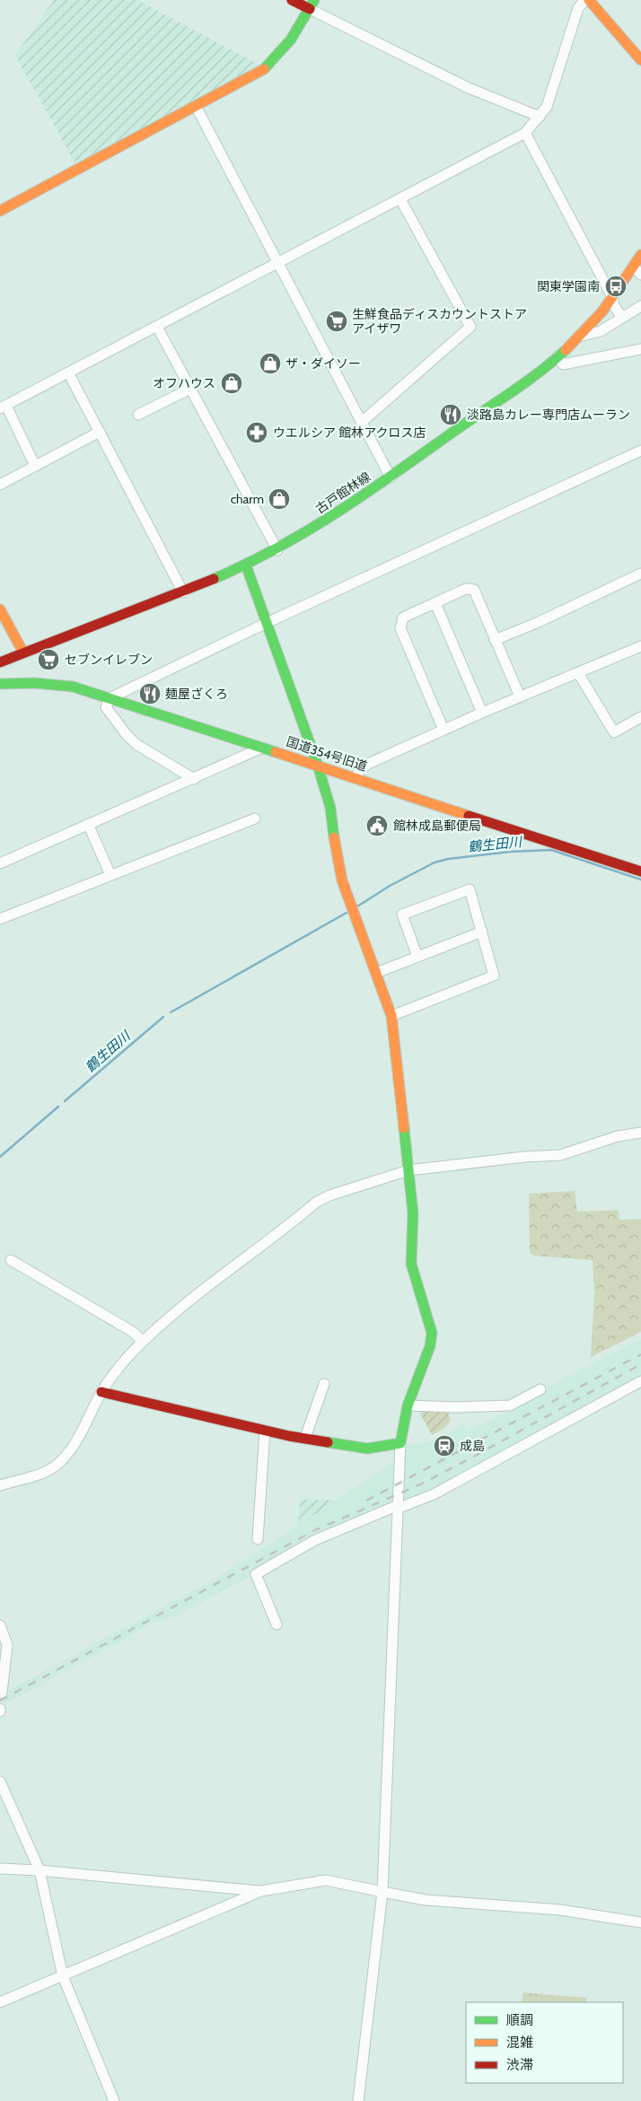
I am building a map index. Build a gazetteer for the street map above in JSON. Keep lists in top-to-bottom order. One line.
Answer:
{"streets":{"street":["古戸館林線","国道354号旧道"]},"water":["鶴生田川"],"places":{"bus stop":["関東学園南"],"supermarket":["生鮮食品ディスカウントストア アイザワ","セブンイレブン"],"shop":["ザ・ダイソー","オフハウス","charm"],"restaurant":["淡路島カレー専門店ムーラン","麺屋ざくろ"],"pharmacy":["ウエルシア 館林アクロス店"],"public building":["館林成島郵便局"],"station":["成島"]},"legend":["順調","混雑","渋滞"]}
